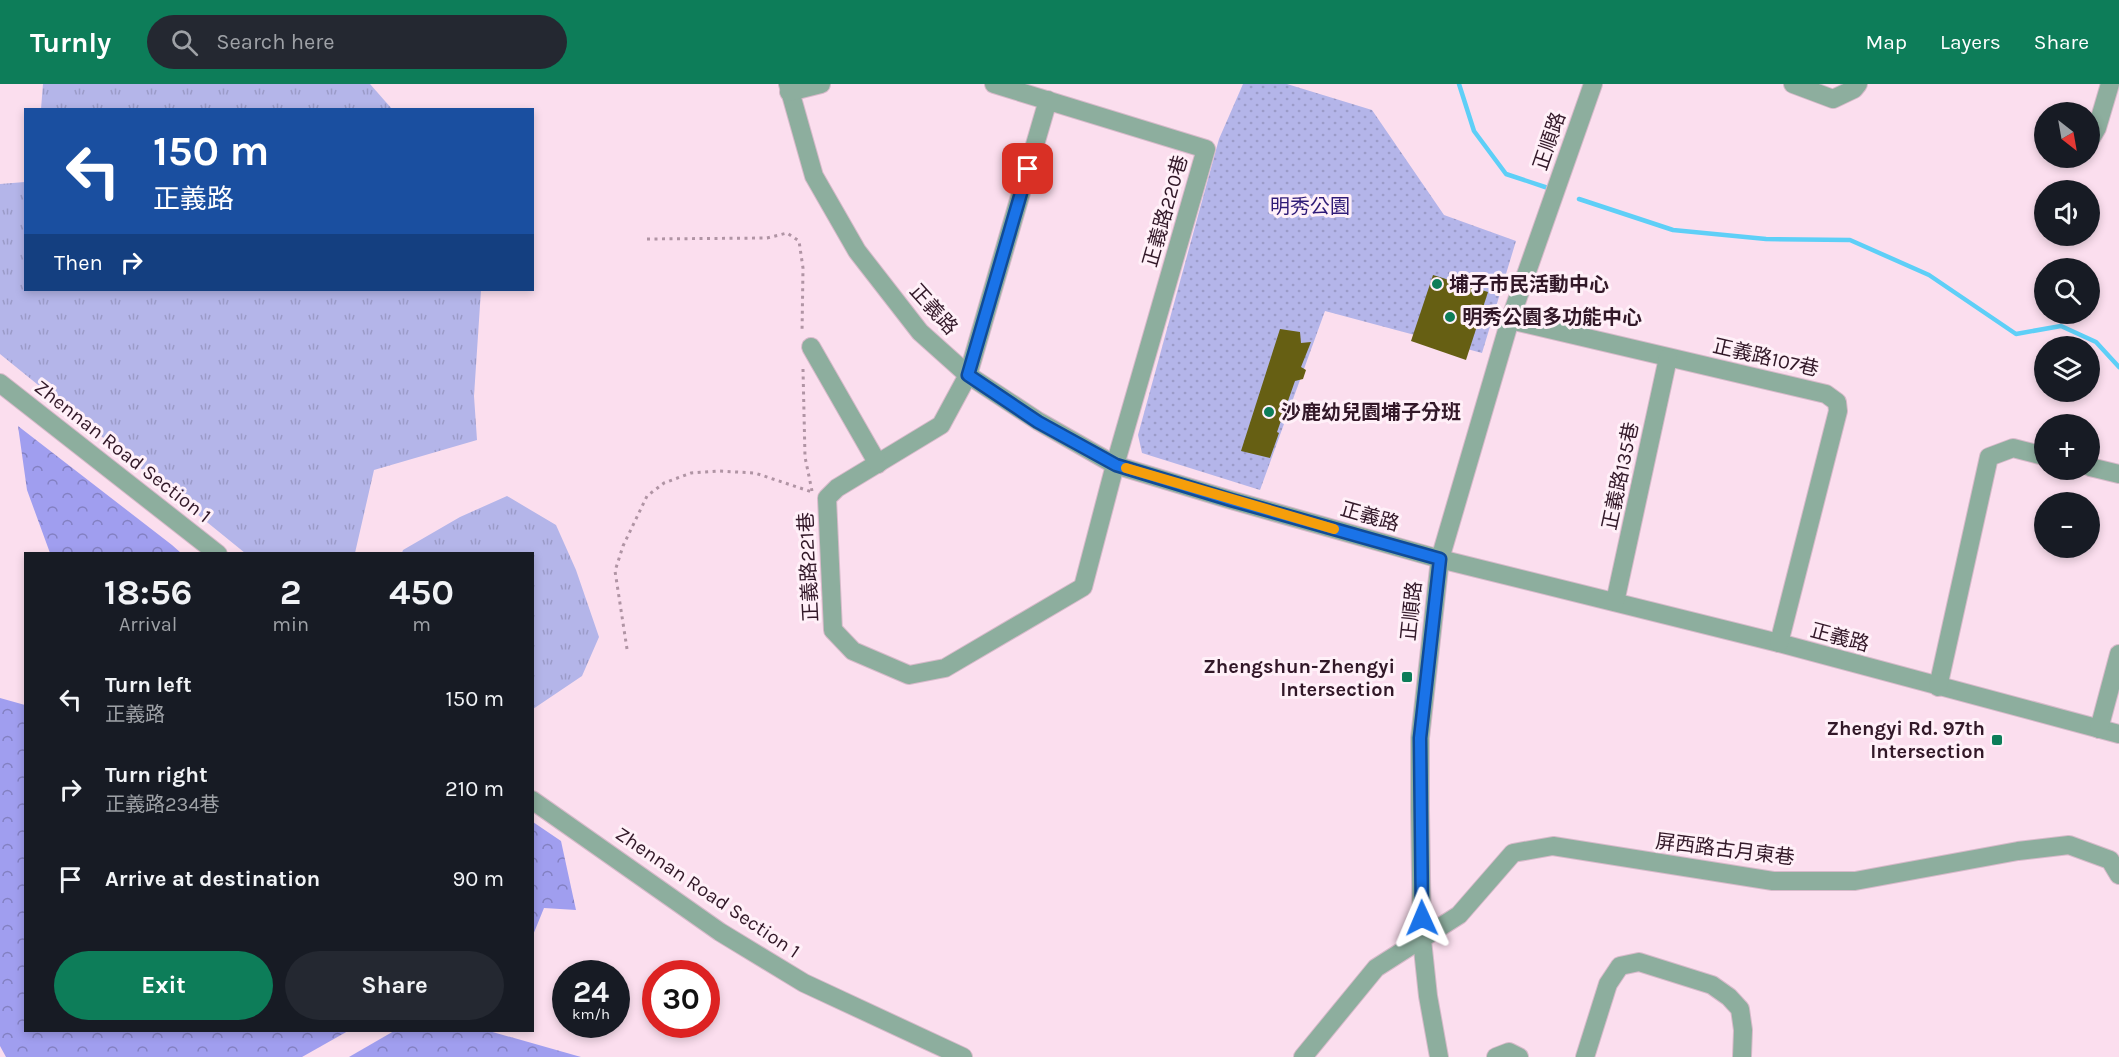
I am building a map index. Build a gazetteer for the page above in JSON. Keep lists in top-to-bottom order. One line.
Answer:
{"streets":{"street":["正順路","正義路220巷","正義路","正義路107巷","Zhennan Road Section 1","正義路135巷","正義路221巷","屏西路古月東巷"]},"crossings":[["正順路","正義路"],["正順路","正義路107巷"],["正順路","屏西路古月東巷"],["正義路220巷","正義路"],["正義路220巷","正義路221巷"],["正義路","正義路107巷"],["正義路","正義路135巷"],["正義路","正義路221巷"],["正義路107巷","正義路135巷"]],"parks":["明秀公園"],"places":{"other":["埔子市民活動中心","明秀公園多功能中心","沙鹿幼兒園埔子分班"],"transit":["Zhengshun-Zhengyi Intersection","Zhengyi Rd. 97th Intersection"]},"north":"bottom right","page":{"header":"Turnly","search":"Search here","nav":["Map","Layers","Share"],"map_buttons":["+","−"],"turn":["150 m","正義路"],"then":"Then","eta":["18:56","Arrival","2","min","450","m"],"list":[{"name":"Turn left","note":"正義路","value":"150 m"},{"name":"Turn right","note":"正義路234巷","value":"210 m"},{"name":"Arrive at destination","value":"90 m"}],"buttons":["Exit","Share"],"speed":"24 km/h","limit":"30"}}
